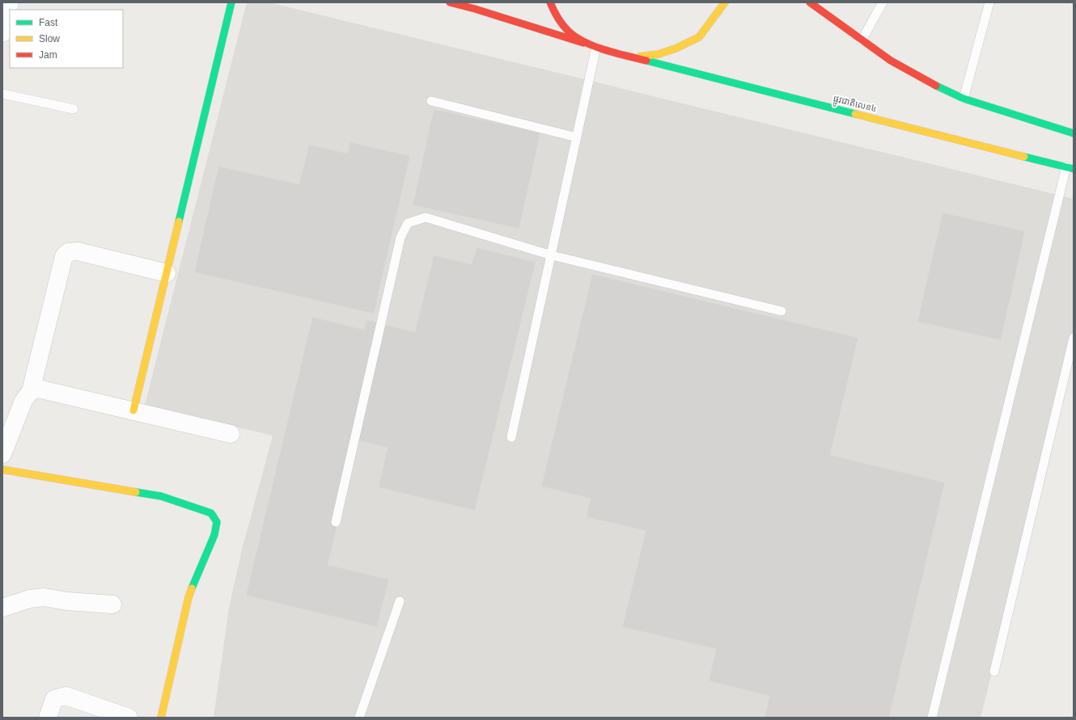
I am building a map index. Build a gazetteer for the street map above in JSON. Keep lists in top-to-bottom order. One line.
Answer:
{"streets":{"main road":["ផ្លូវជាតិលេខ៤"]},"legend":["Fast","Slow","Jam"]}
